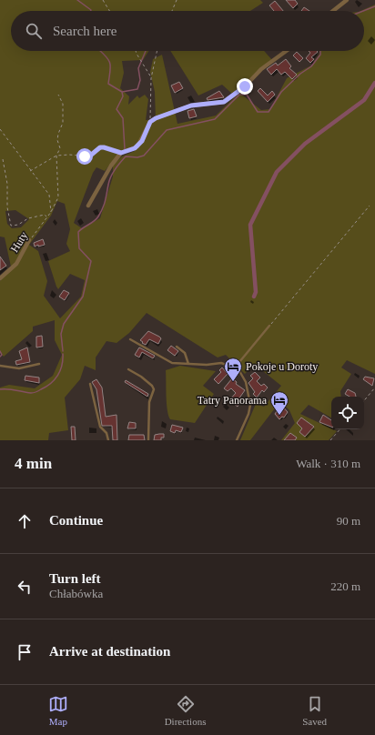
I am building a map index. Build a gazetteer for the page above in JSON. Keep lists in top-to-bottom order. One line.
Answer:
{"streets":{"street":["Huty"]},"places":{"hotel":["Pokoje u Doroty","Tatry Panorama"]},"page":{"search":"Search here","heading":["4 min","Walk · 310 m"],"list":[["Continue","90 m"],["Turn left","Chłabówka","220 m"],"Arrive at destination"],"nav":["Map","Directions","Saved"]}}
